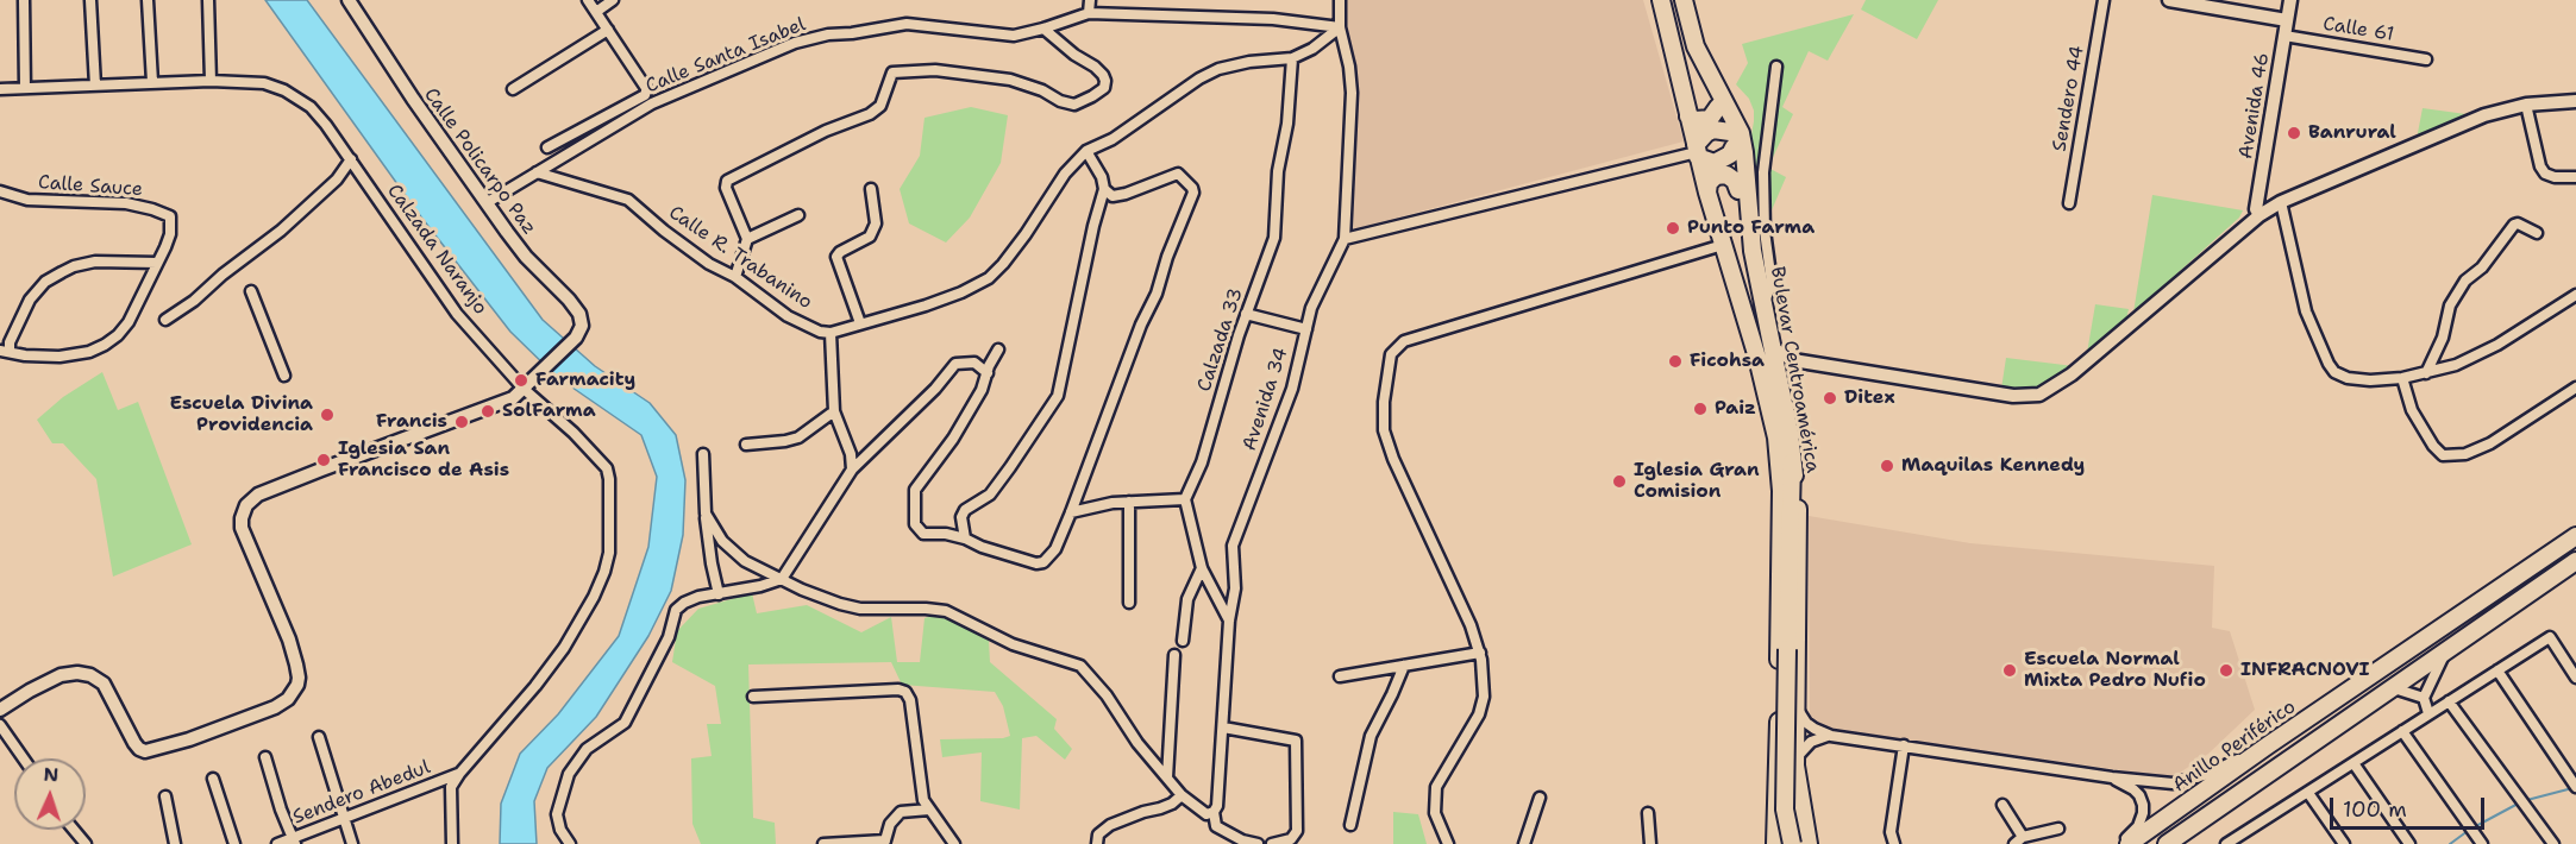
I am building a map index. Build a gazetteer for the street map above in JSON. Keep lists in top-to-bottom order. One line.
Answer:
{"streets":{"main road":["Bulevar Centroamérica","Anillo Periférico"],"street":["Calle 61","Calle Santa Isabel","Sendero 44","Avenida 46","Calle Policarpo Paz","Calle Sauce","Calzada Naranjo","Calle R. Trabanino","Calzada 33","Avenida 34","Sendero Abedul"]},"crossings":[["Calle 61","Avenida 46"],["Calle Santa Isabel","Calle Policarpo Paz"],["Calle Santa Isabel","Calle R. Trabanino"],["Calle Santa Isabel","Avenida 34"],["Calle Policarpo Paz","Calzada Naranjo"],["Calzada Naranjo","Sendero Abedul"]],"places":["Banrural","Punto Farma","Ficohsa","Farmacity","Ditex","Paiz","SolFarma","Escuela Divina Providencia","Francis","Iglesia San Francisco de Asis","Maquilas Kennedy","Iglesia Gran Comision","Escuela Normal Mixta Pedro Nufio","INFRACNOVI"],"scale_bar":"100 m","north":"top"}
